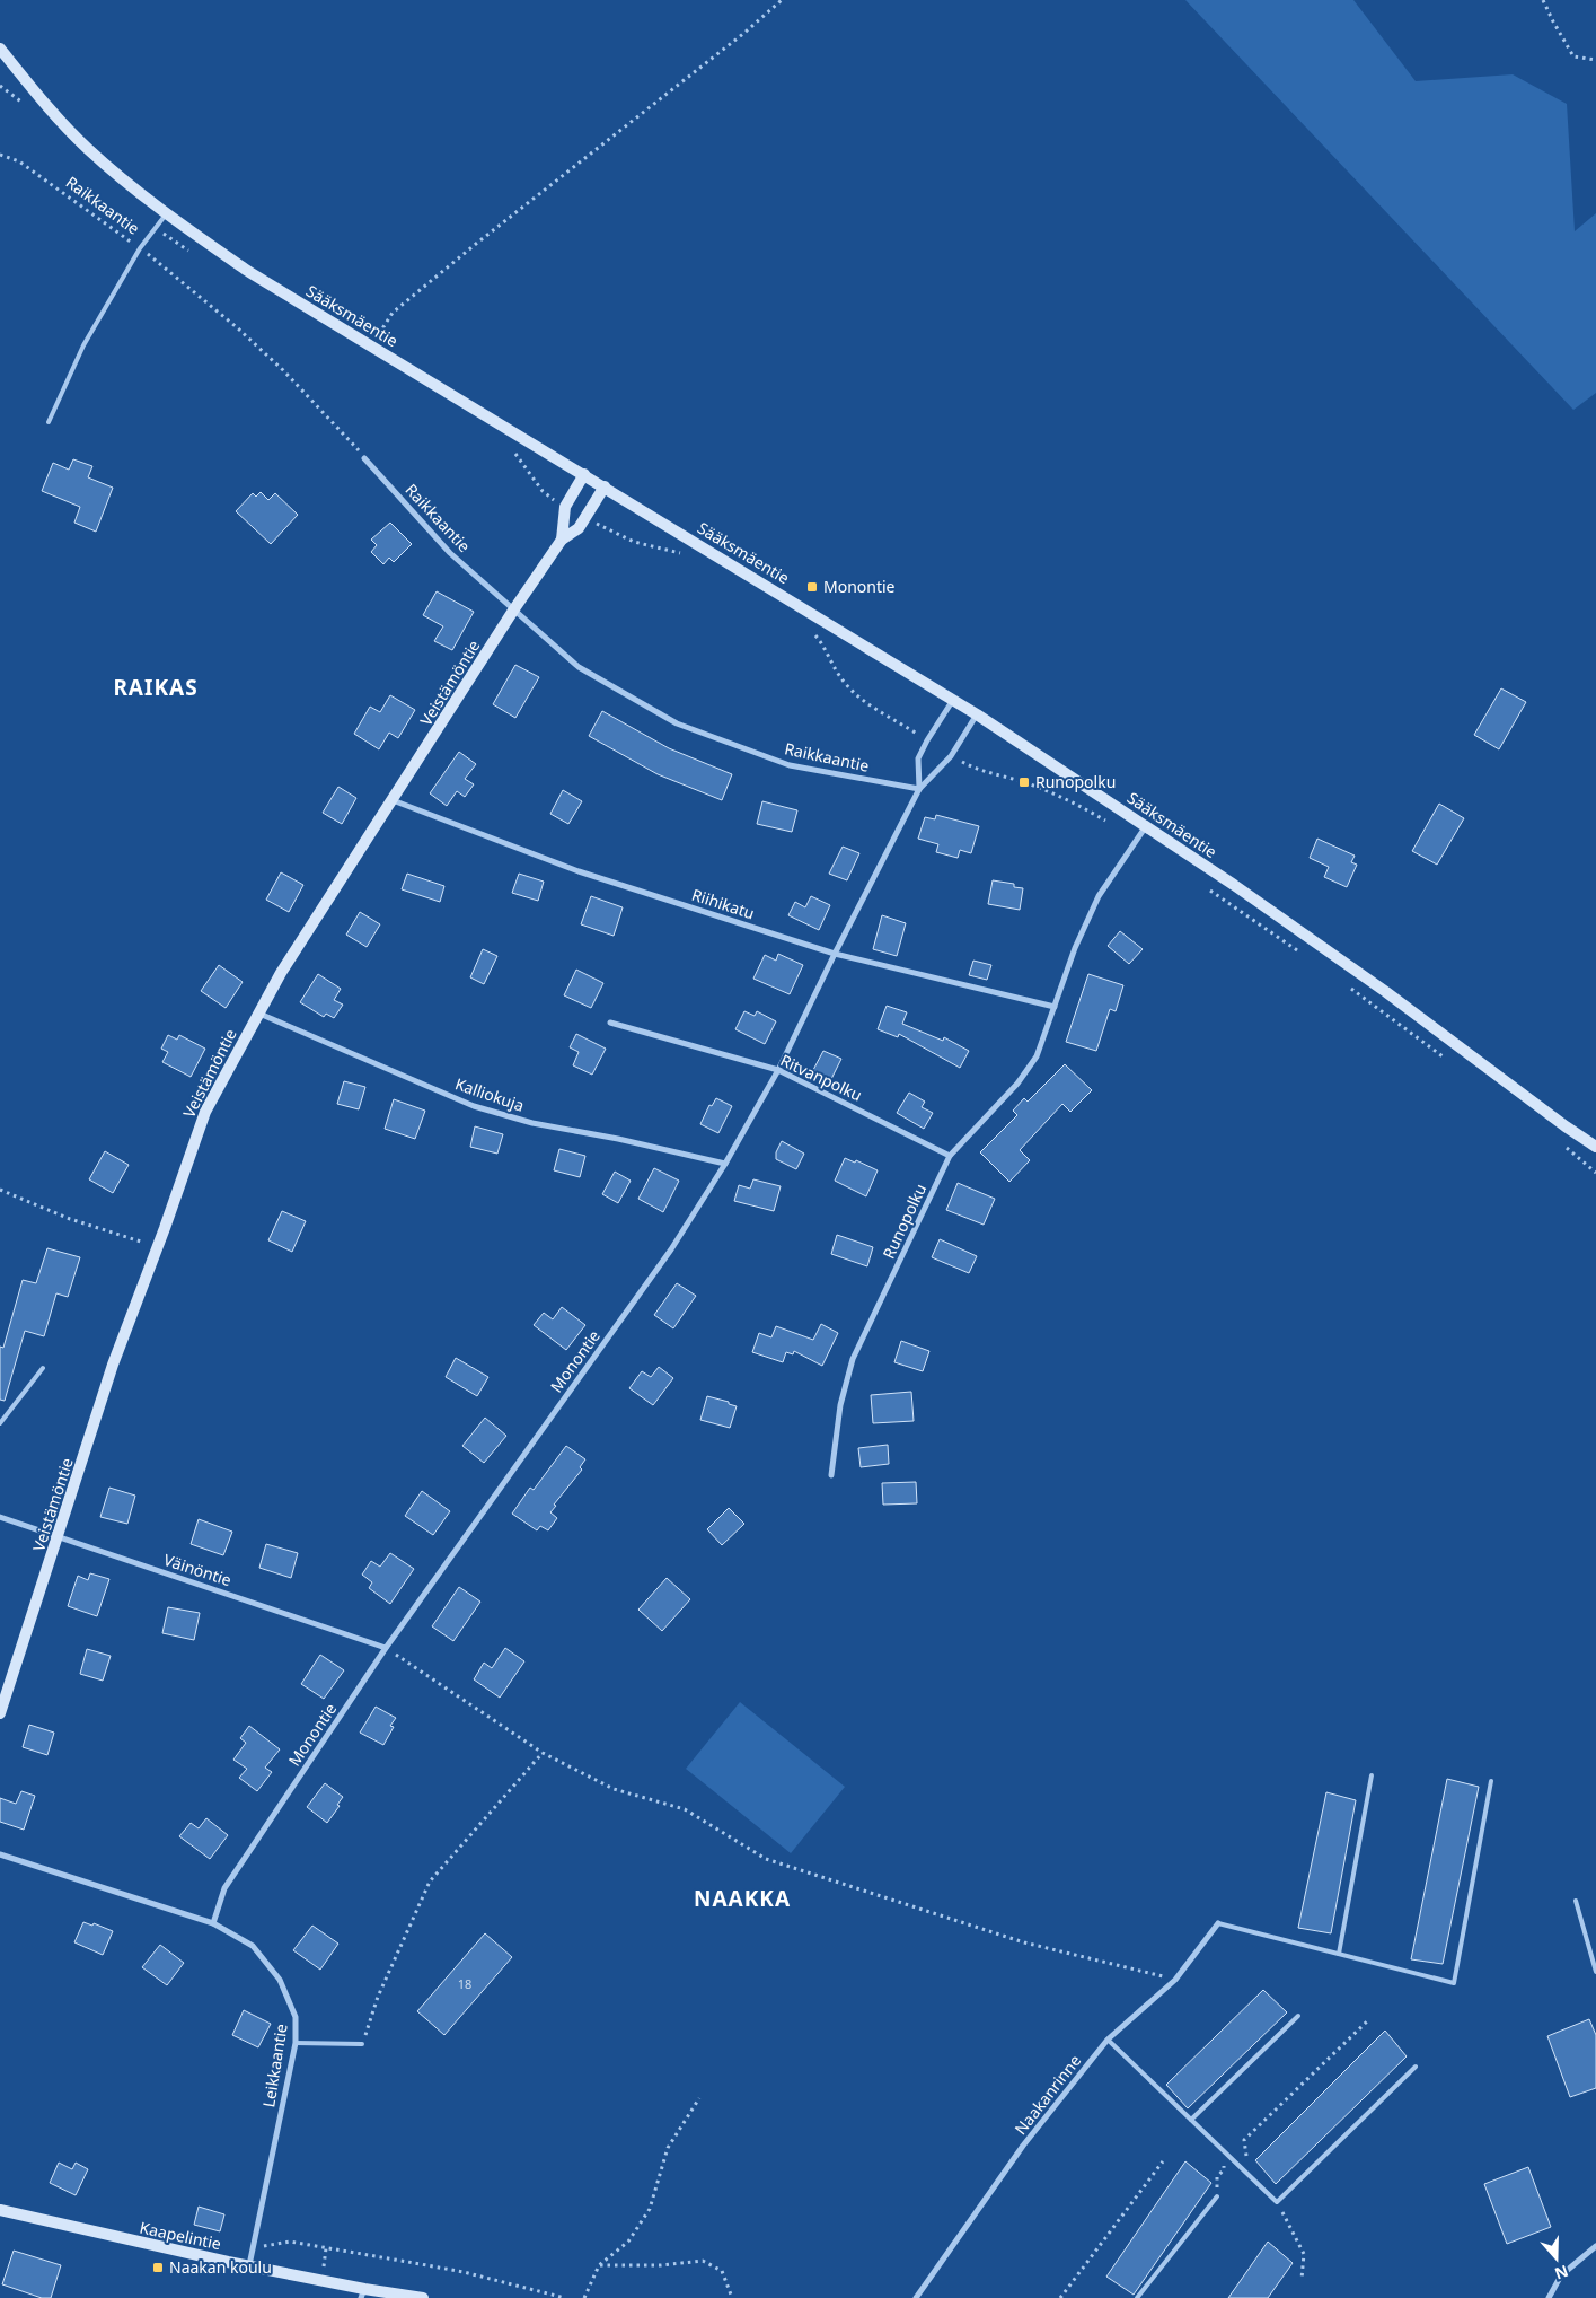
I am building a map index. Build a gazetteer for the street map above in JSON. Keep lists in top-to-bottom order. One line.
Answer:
{"streets":{"street":["Raikkaantie","Sääksmäentie","Veistämöntie","Riihikatu","Ritvanpolku","Kalliokuja","Runopolku","Monontie","Väinöntie","Leikkaantie","Naakanrinne","Kaapelintie"]},"crossings":[["Raikkaantie","Veistämöntie"],["Raikkaantie","Monontie"],["Sääksmäentie","Veistämöntie"],["Sääksmäentie","Runopolku"],["Sääksmäentie","Monontie"],["Veistämöntie","Riihikatu"],["Veistämöntie","Kalliokuja"],["Veistämöntie","Väinöntie"],["Riihikatu","Runopolku"],["Riihikatu","Monontie"],["Ritvanpolku","Runopolku"],["Ritvanpolku","Monontie"],["Kalliokuja","Monontie"],["Monontie","Väinöntie"],["Monontie","Leikkaantie"],["Leikkaantie","Kaapelintie"]],"districts":["RAIKAS","NAAKKA"],"places":{"transit":["Monontie","Runopolku","Naakan koulu"]},"house_numbers":["18"],"north":"bottom"}
